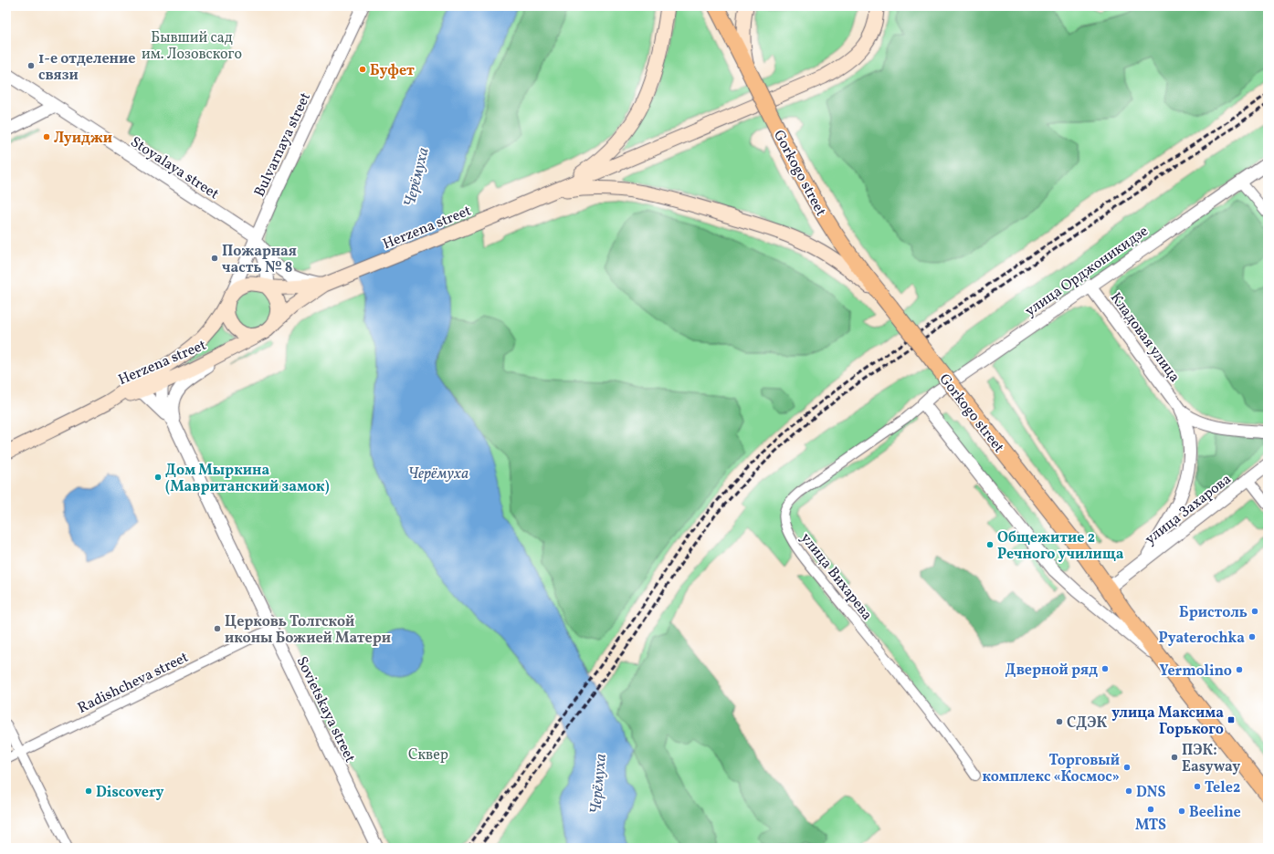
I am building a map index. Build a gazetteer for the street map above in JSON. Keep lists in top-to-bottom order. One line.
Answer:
{"streets":{"main road":["Gorkogo street","Herzena street"],"street":["Bulvarnaya street","Stoyalaya street","улица Орджоникидзе","Кладовая улица","улица Захарова","улица Вихарева","Radishcheva street","Sovietskaya street"]},"crossings":[["Bulvarnaya street","Stoyalaya street"],["Bulvarnaya street","Herzena street"],["Stoyalaya street","Herzena street"],["Gorkogo street","улица Захарова"],["Herzena street","Sovietskaya street"],["улица Орджоникидзе","Кладовая улица"],["улица Орджоникидзе","улица Вихарева"],["Radishcheva street","Sovietskaya street"]],"water":["Черёмуха"],"parks":["Бывший сад им. Лозовского","Сквер"],"places":{"other":["1-е отделение связи","Буфет","Луиджи","Пожарная часть № 8","Дом Мыркина (Мавританский замок)","Общежитие 2 Речного училища","Бристоль","Церковь Толгской иконы Божией Матери","Pyaterochka","Дверной ряд","Yermolino","СДЭК","ПЭК: Easyway","Торговый комплекс «Космос»","Tele2","Discovery","DNS","MTS","Beeline"],"transit":["улица Максима Горького"]}}
